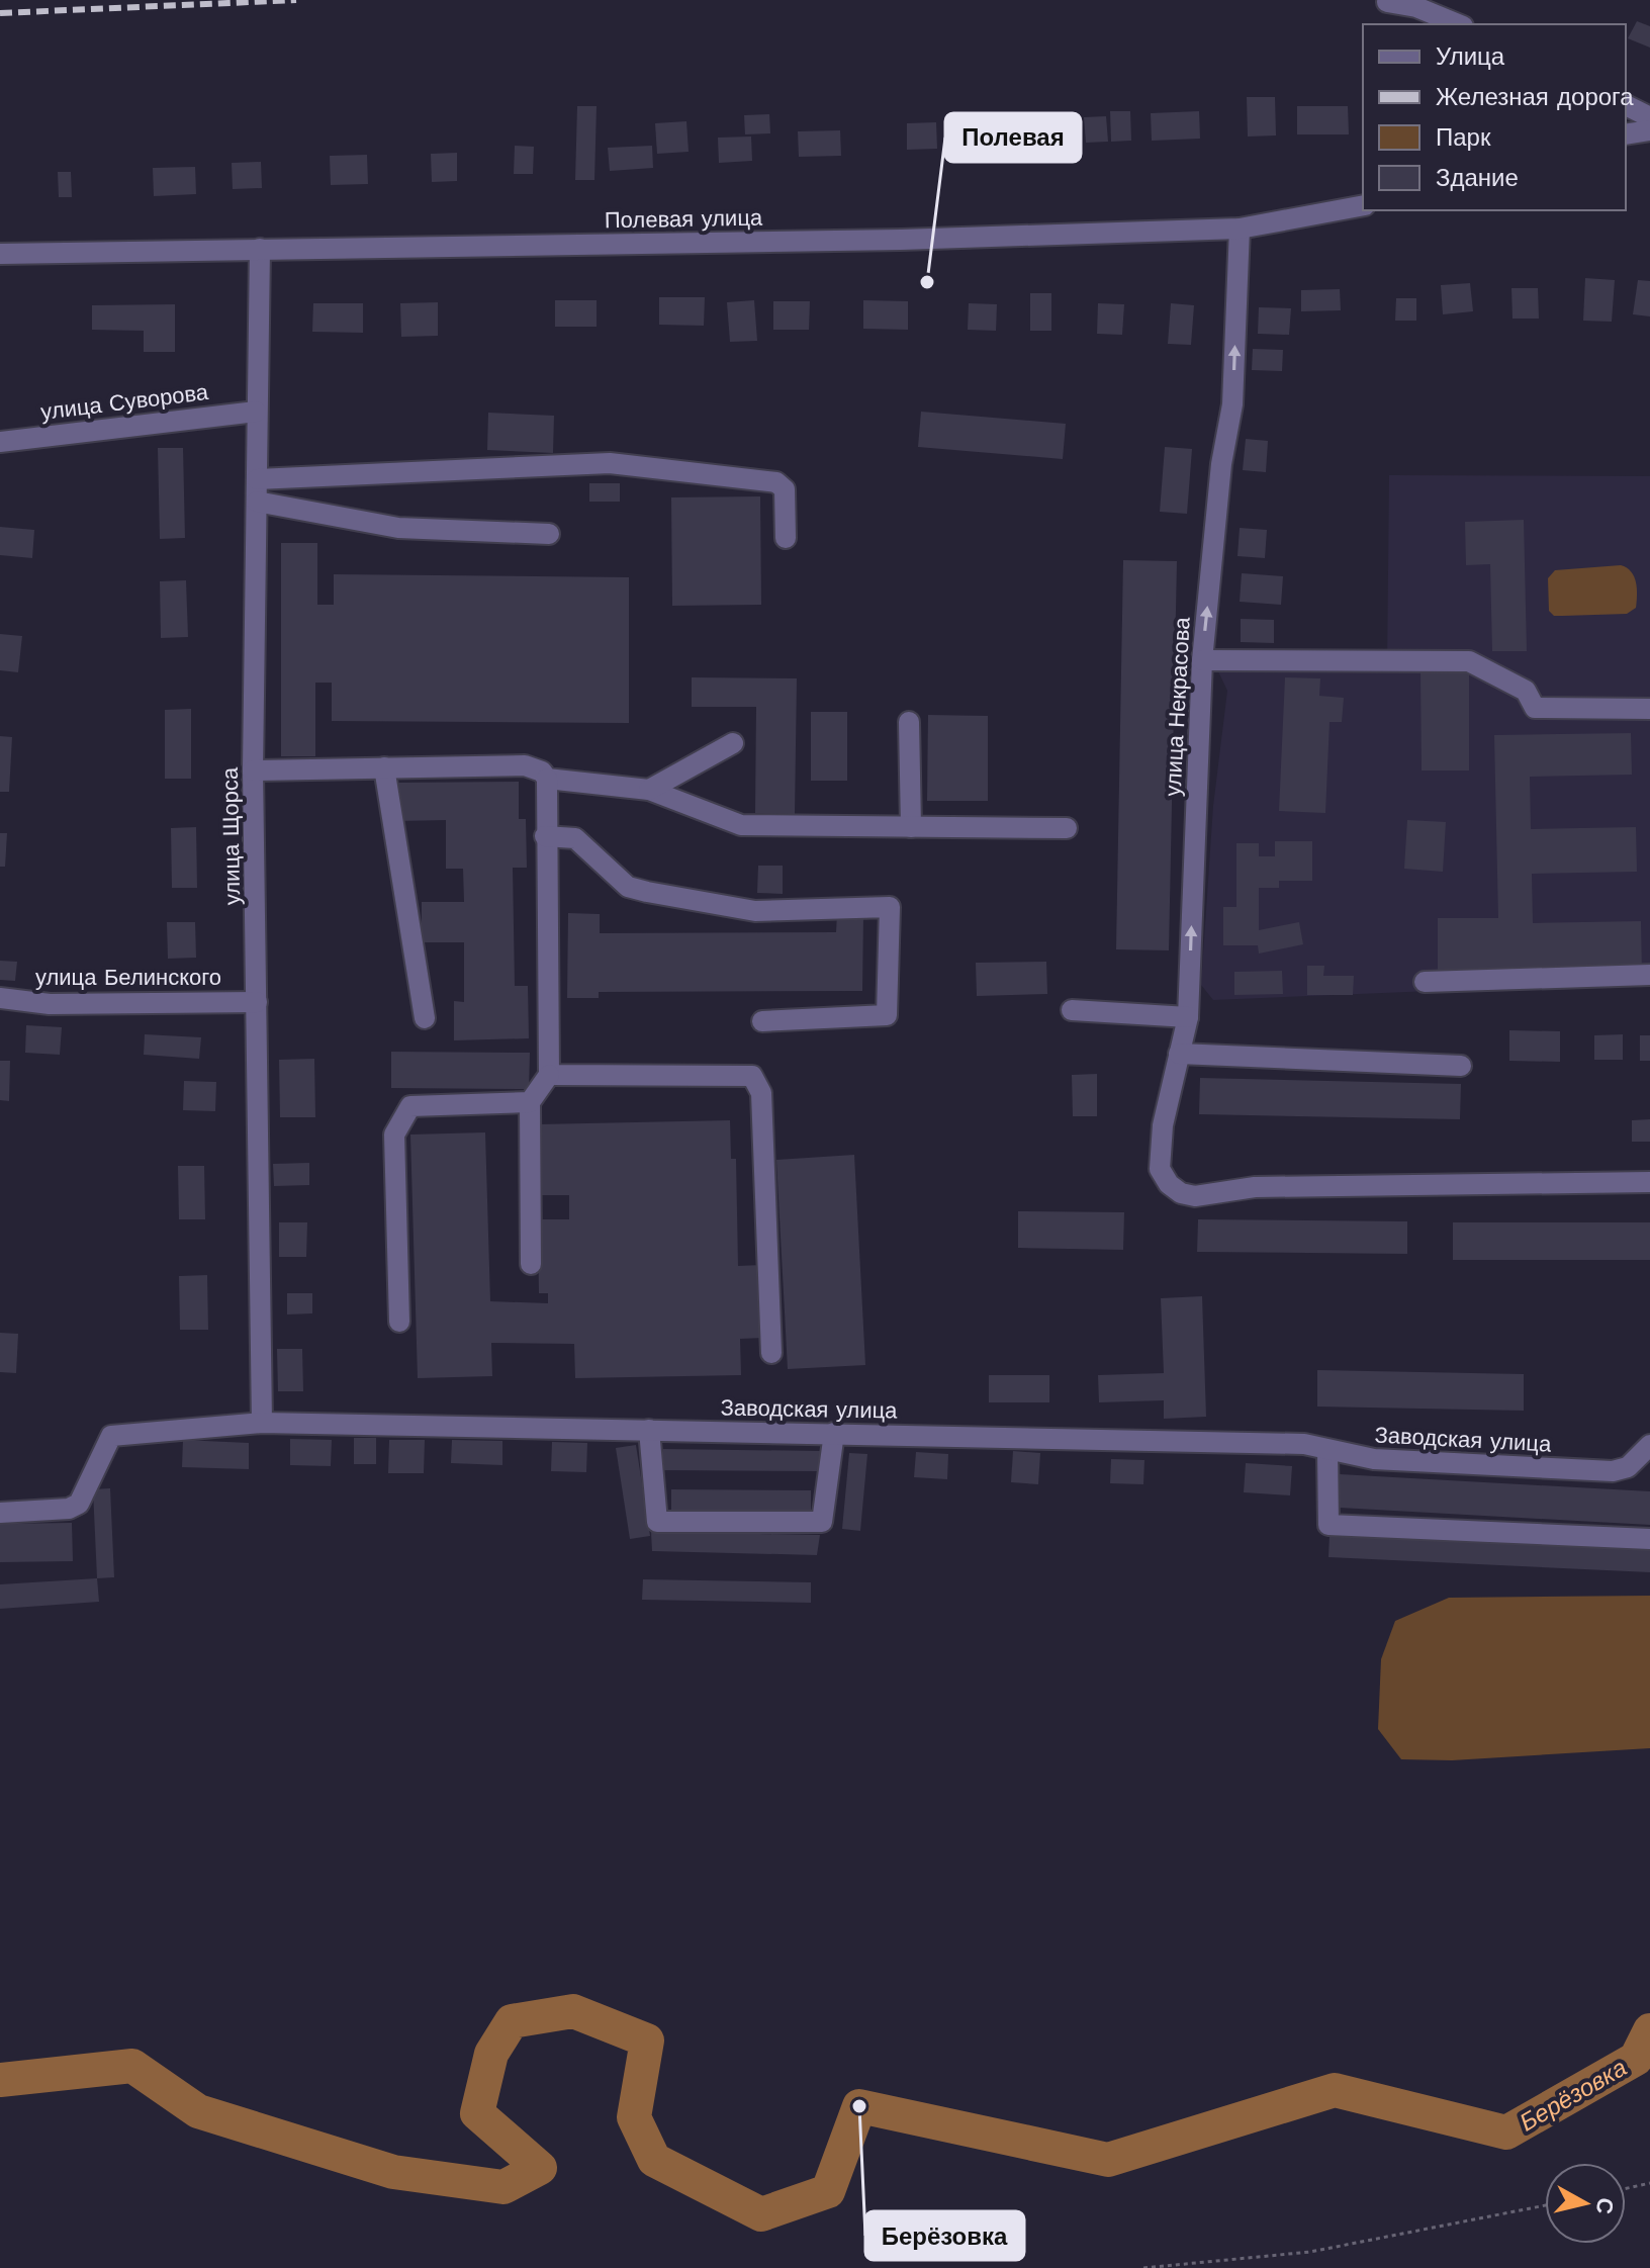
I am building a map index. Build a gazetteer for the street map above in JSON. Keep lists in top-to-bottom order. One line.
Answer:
{"streets":{"street":["Полевая улица","улица Суворова","улица Некрасова","улица Щорса","улица Белинского","Заводская улица"]},"crossings":[["Полевая улица","улица Некрасова"],["Полевая улица","улица Щорса"],["улица Суворова","улица Щорса"],["улица Щорса","улица Белинского"],["улица Щорса","Заводская улица"]],"one_way":["улица Некрасова"],"water":["Берёзовка"],"places":["Полевая","Берёзовка"],"legend":["Улица","Железная дорога","Парк","Здание"],"north":"right"}
